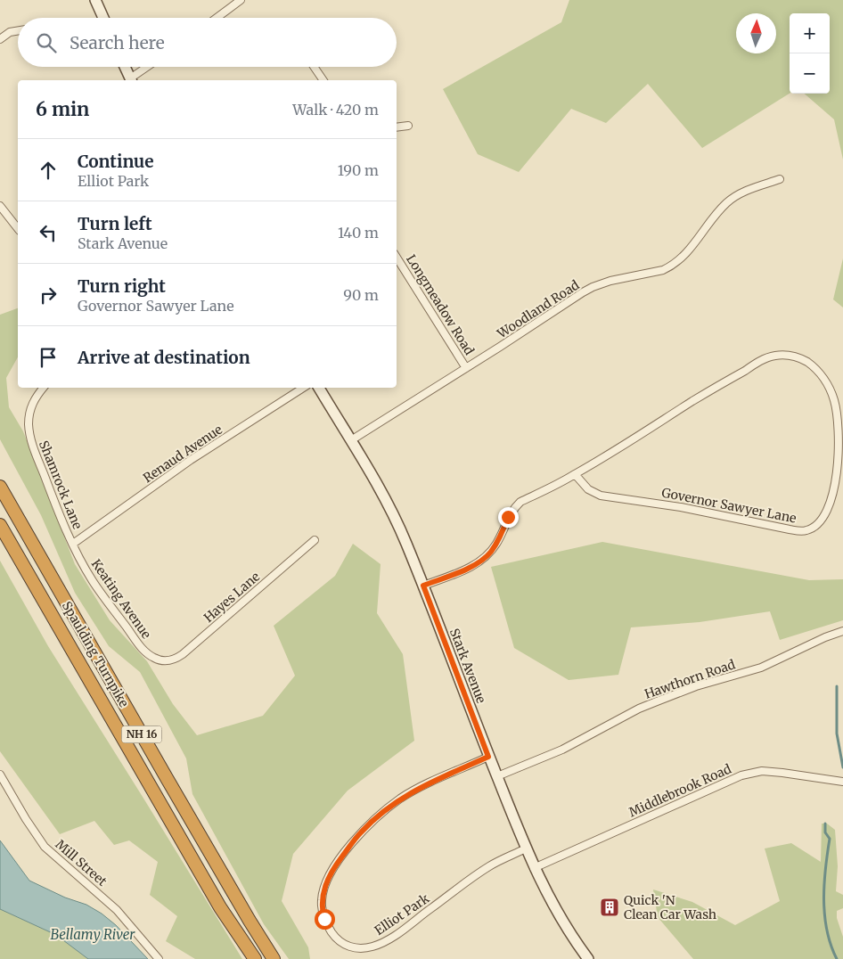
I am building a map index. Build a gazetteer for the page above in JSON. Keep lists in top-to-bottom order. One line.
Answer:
{"streets":{"highway":["Spaulding Turnpike","NH 16"],"main road":["Stark Avenue"],"street":["Longmeadow Road","Woodland Road","Renaud Avenue","Shamrock Lane","Governor Sawyer Lane","Hayes Lane","Keating Avenue","Hawthorn Road","Middlebrook Road","Mill Street","Elliot Park"]},"crossings":[["Longmeadow Road","Woodland Road"],["Woodland Road","Stark Avenue"],["Renaud Avenue","Shamrock Lane"],["Renaud Avenue","Keating Avenue"],["Shamrock Lane","Keating Avenue"],["Governor Sawyer Lane","Stark Avenue"],["Hayes Lane","Keating Avenue"],["Stark Avenue","Hawthorn Road"],["Stark Avenue","Middlebrook Road"],["Stark Avenue","Elliot Park"]],"water":["Bellamy River"],"places":{"building":["Quick 'N Clean Car Wash"]},"north":"top","page":{"map_buttons":["+","−"],"search":"Search here","heading":["6 min","Walk · 420 m"],"list":[["Continue","Elliot Park","190 m"],["Turn left","Stark Avenue","140 m"],["Turn right","Governor Sawyer Lane","90 m"],"Arrive at destination"]}}
